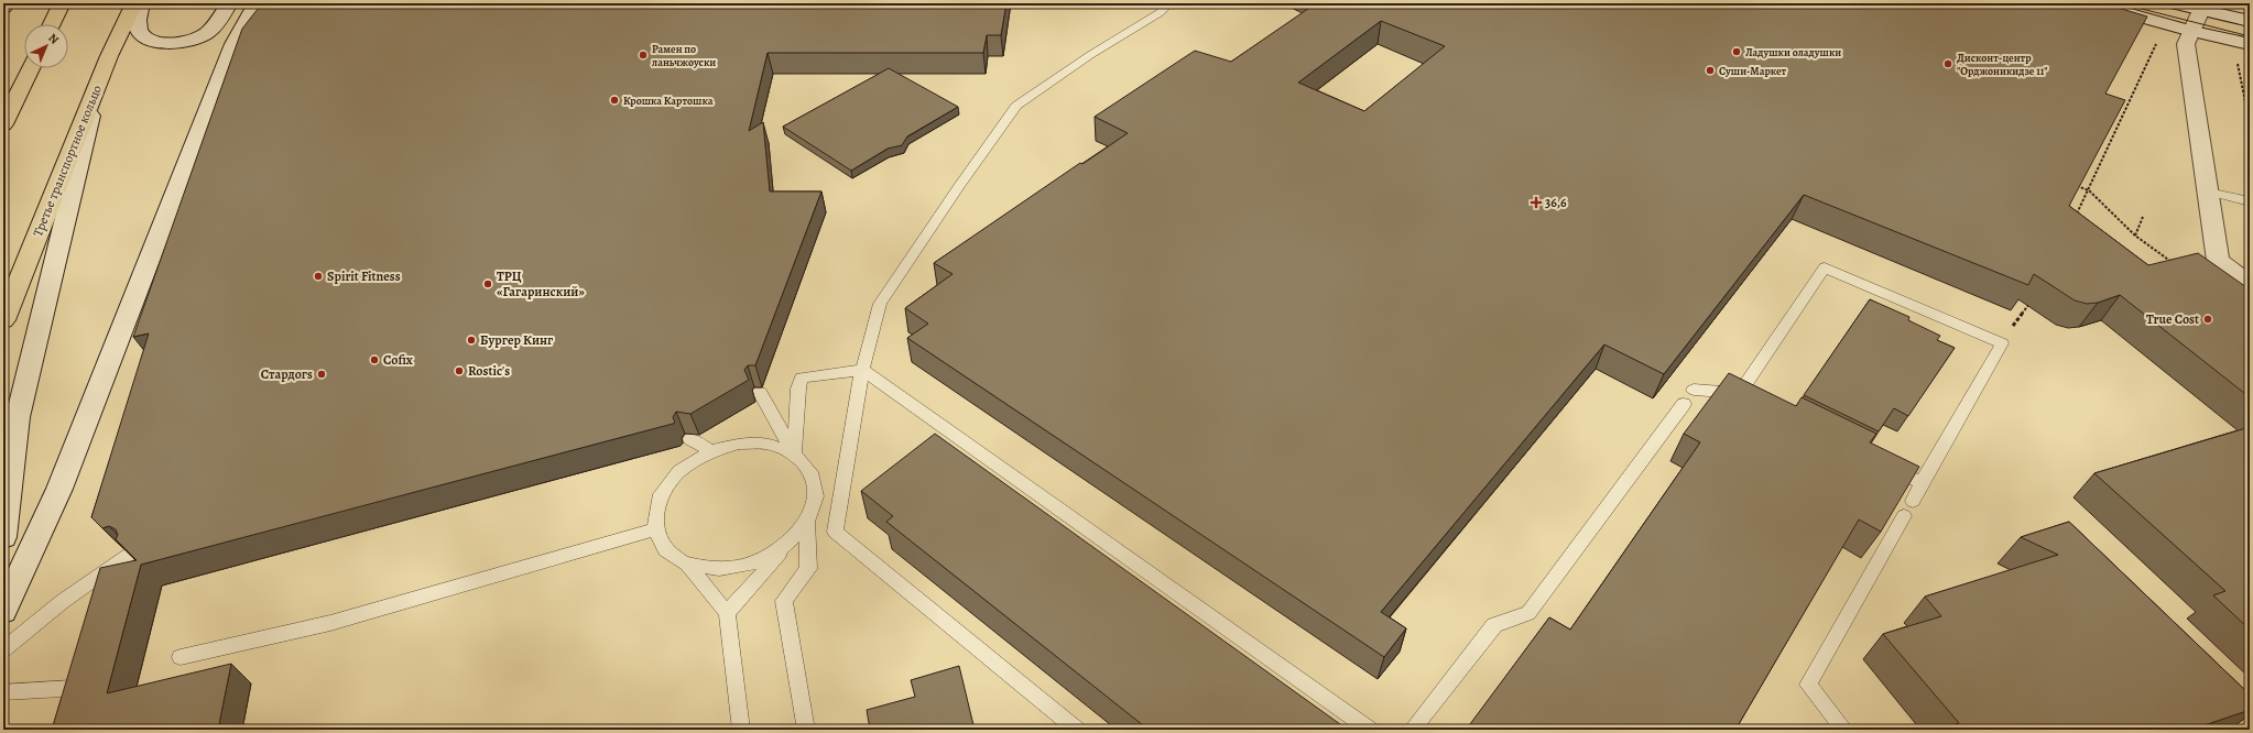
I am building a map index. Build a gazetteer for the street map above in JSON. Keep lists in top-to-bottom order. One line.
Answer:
{"streets":{"main road":["Третье транспортное кольцо"]},"places":{"other":["Ладушки оладушки","Рамен по ланьчжоуски","Дисконт-центр \"Орджоникидзе 11\"","Суши-Маркет","Крошка Картошка","Spirit Fitness","ТРЦ «Гагаринский»","True Cost","Бургер Кинг","Cofix","Rostic's","Стардогs"],"health":["36,6"]},"north":"top right"}
